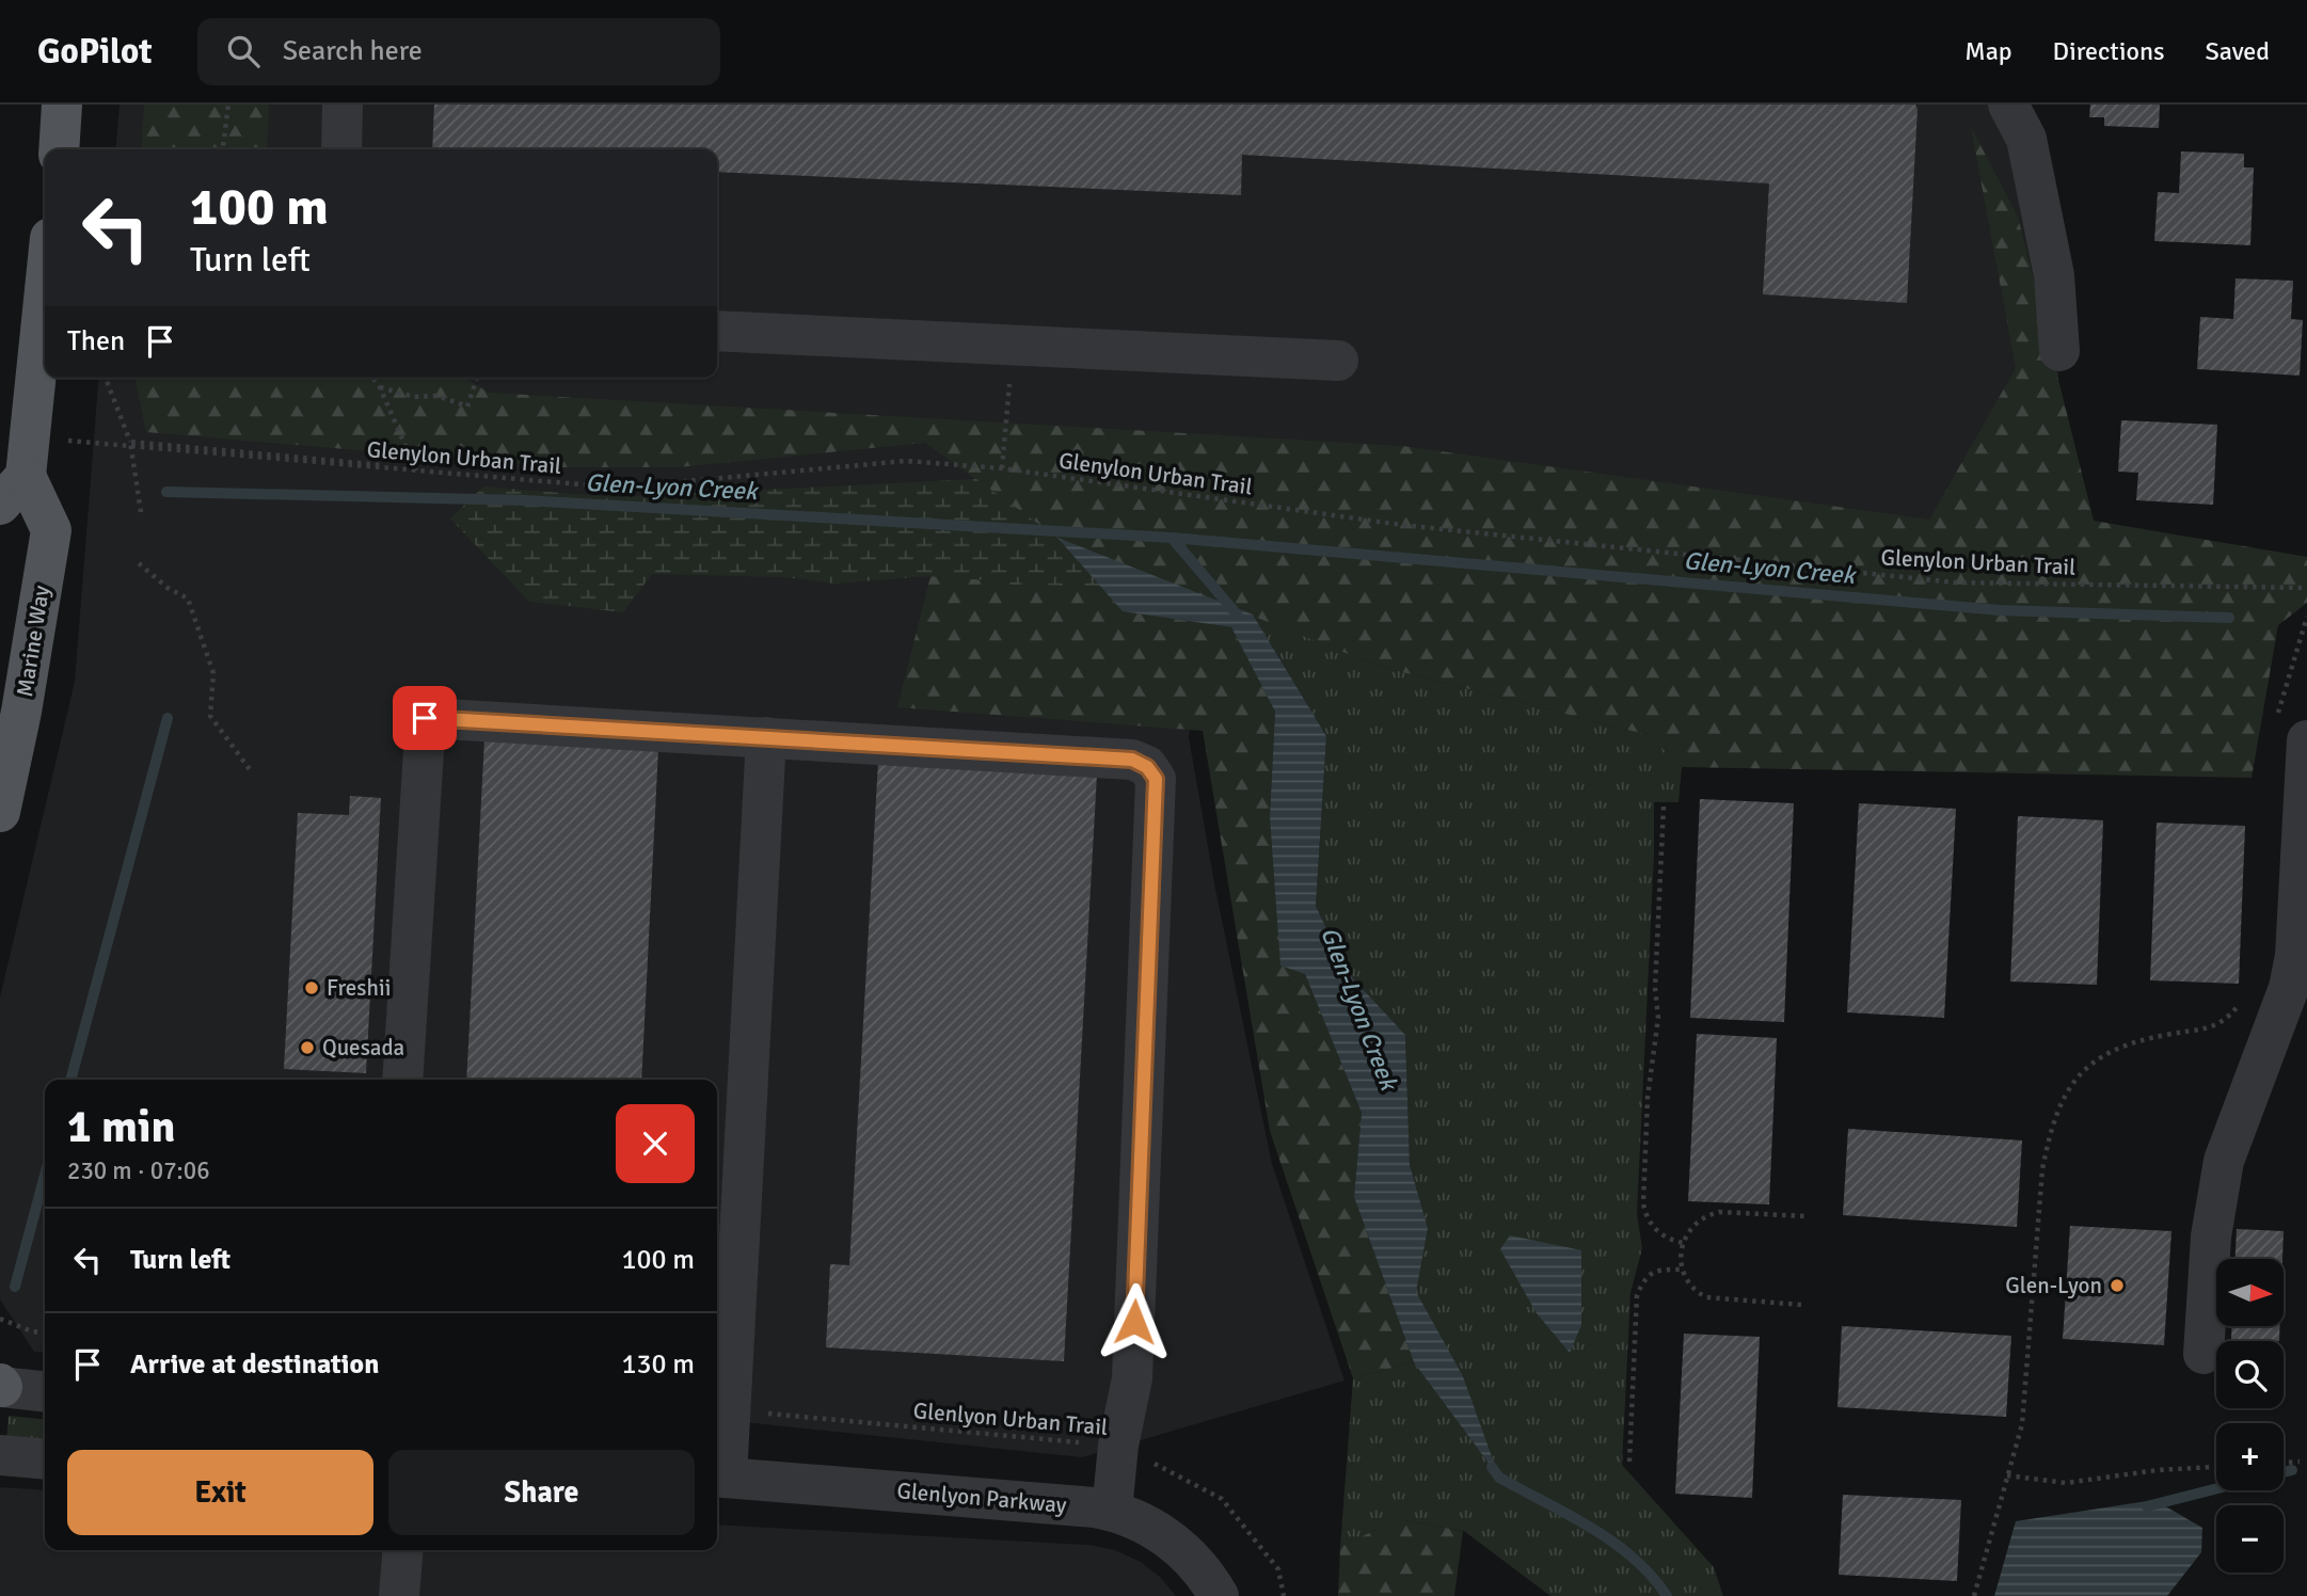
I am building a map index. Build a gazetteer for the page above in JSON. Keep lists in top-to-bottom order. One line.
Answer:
{"streets":{"main road":["Marine Way"],"street":["Glenlyon Parkway"],"path":["Glenylon Urban Trail","Glenlyon Urban Trail"]},"water":["Glen-Lyon Creek"],"places":["Freshii","Quesada","Glen-Lyon"],"north":"right","page":{"header":"GoPilot","search":"Search here","nav":["Map","Directions","Saved"],"turn":["100 m","Turn left"],"then":"Then","heading":["1 min","230 m · 07:06"],"list":[{"name":"Turn left","value":"100 m"},{"name":"Arrive at destination","value":"130 m"}],"map_buttons":["+","−"],"buttons":["Exit","Share"]}}
